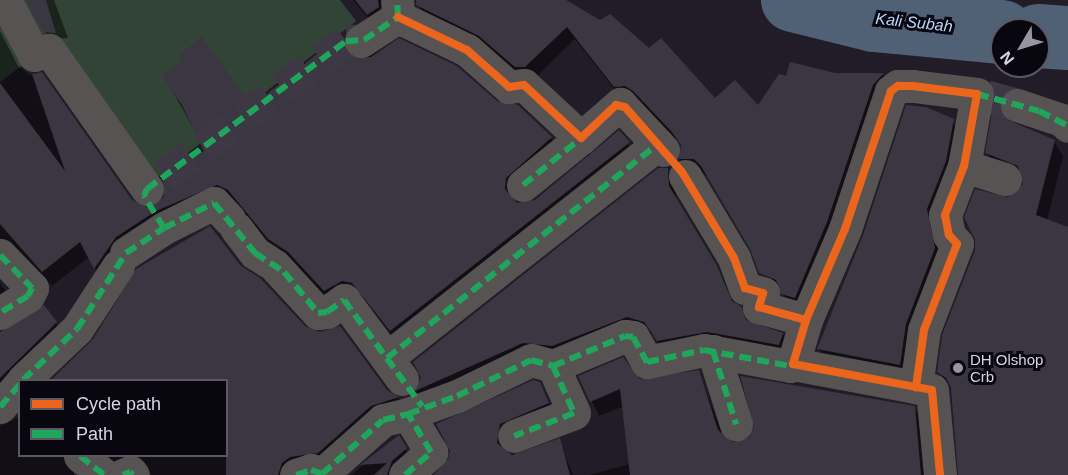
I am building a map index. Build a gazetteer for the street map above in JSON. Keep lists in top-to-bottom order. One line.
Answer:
{"water":["Kali Subah"],"places":["DH Olshop Crb"],"legend":["Cycle path","Path"],"north":"bottom left"}
